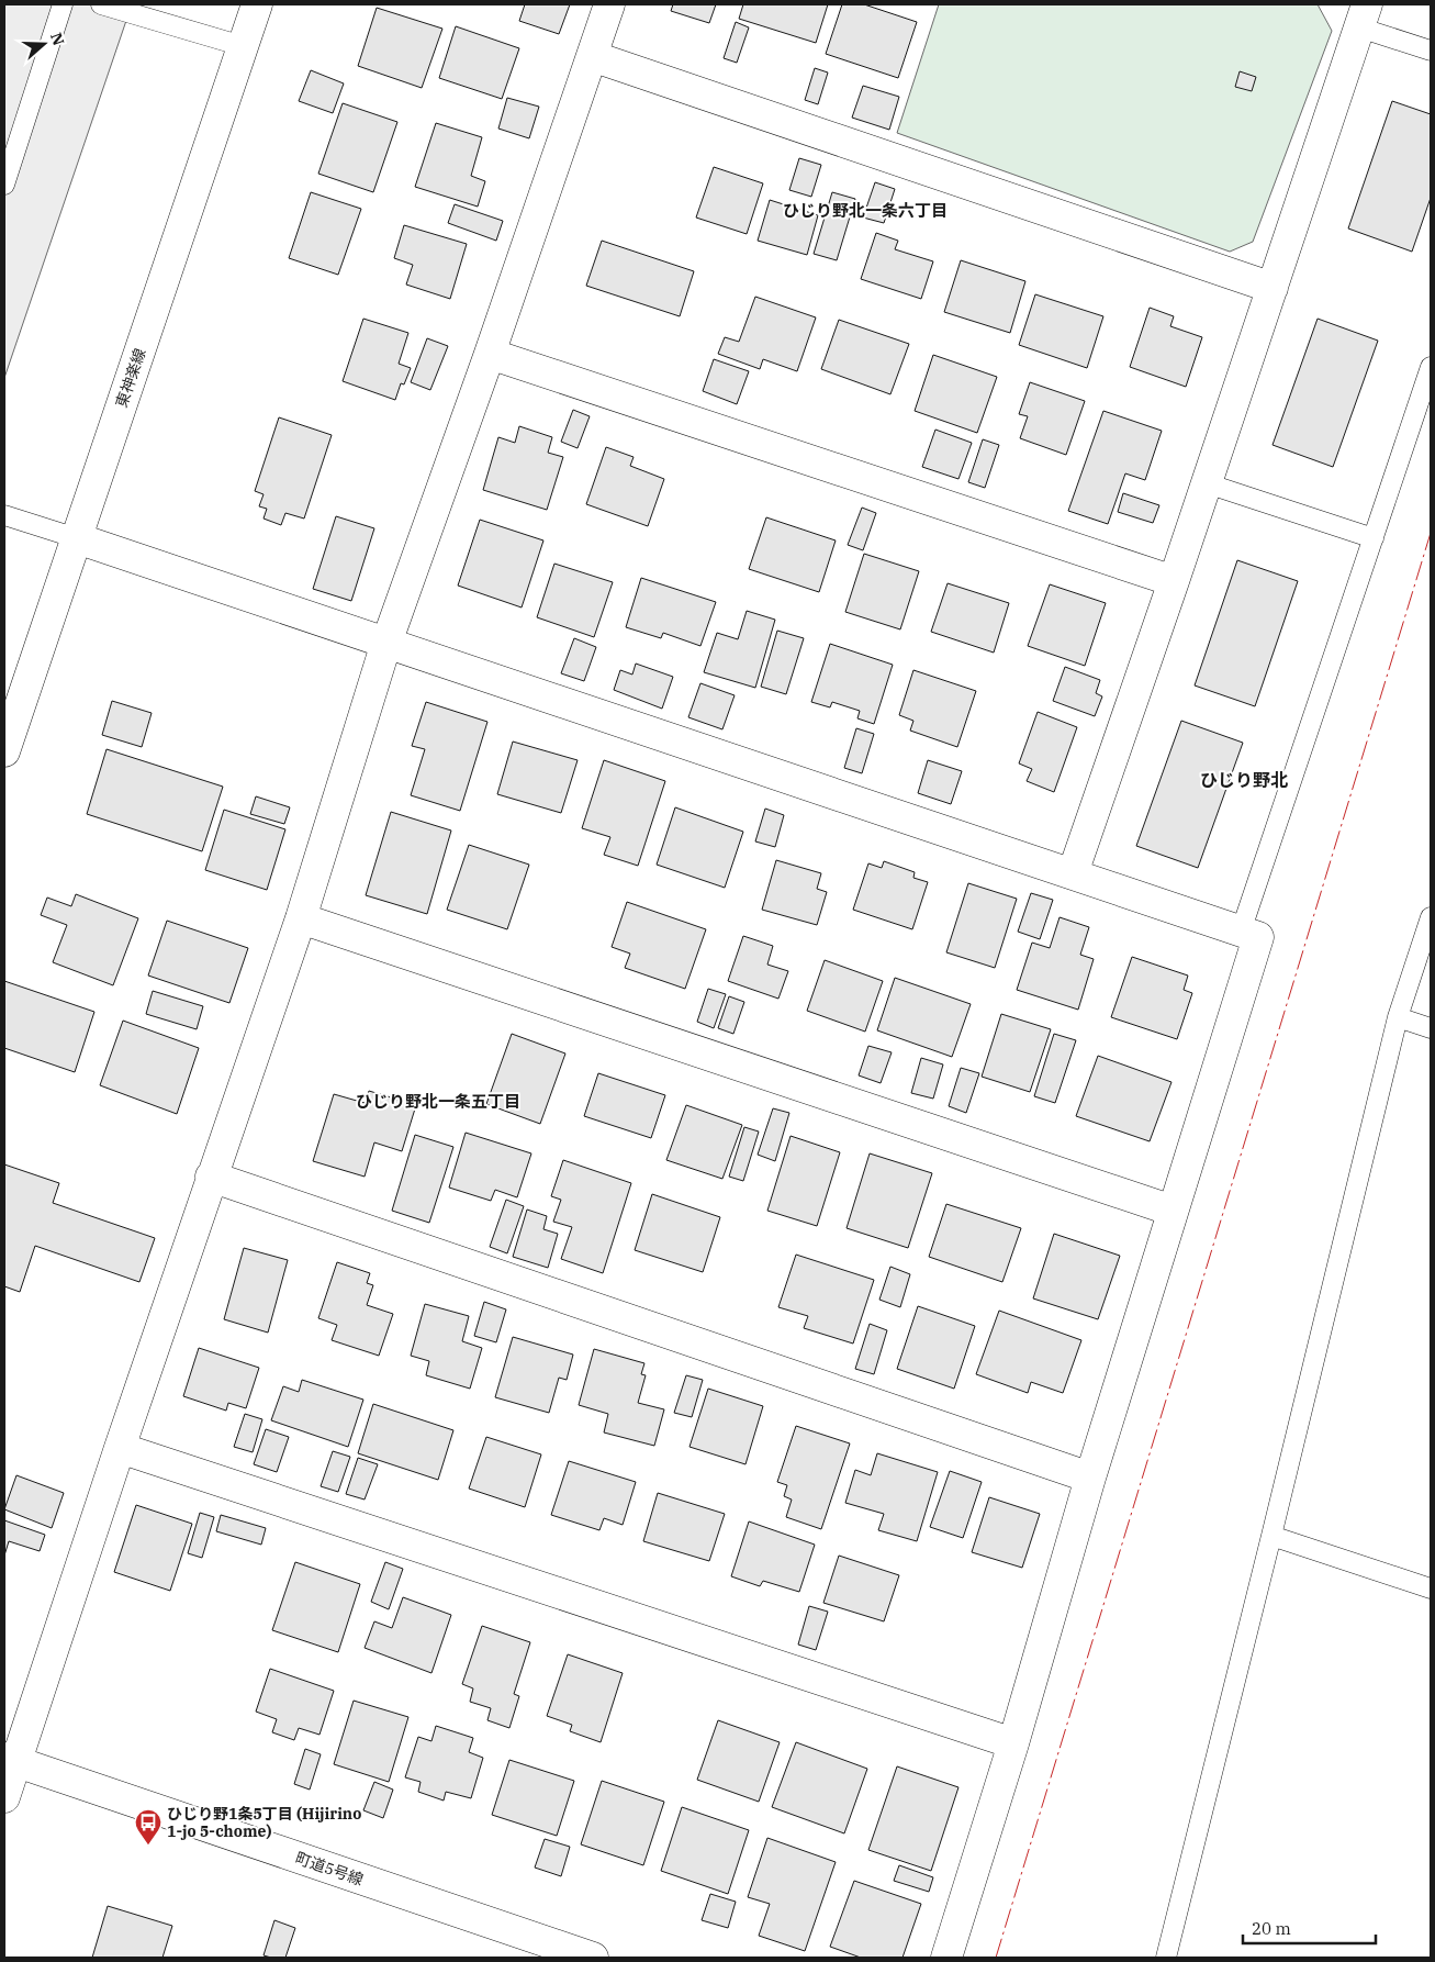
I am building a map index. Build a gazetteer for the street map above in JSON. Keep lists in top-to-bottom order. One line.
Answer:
{"streets":{"street":["東神楽線","町道5号線"]},"districts":["ひじり野北一条六丁目","ひじり野北","ひじり野北一条五丁目"],"places":{"bus stop":["ひじり野1条5丁目 (Hijirino 1-jo 5-chome)"]},"scale_bar":"20 m","north":"right"}
